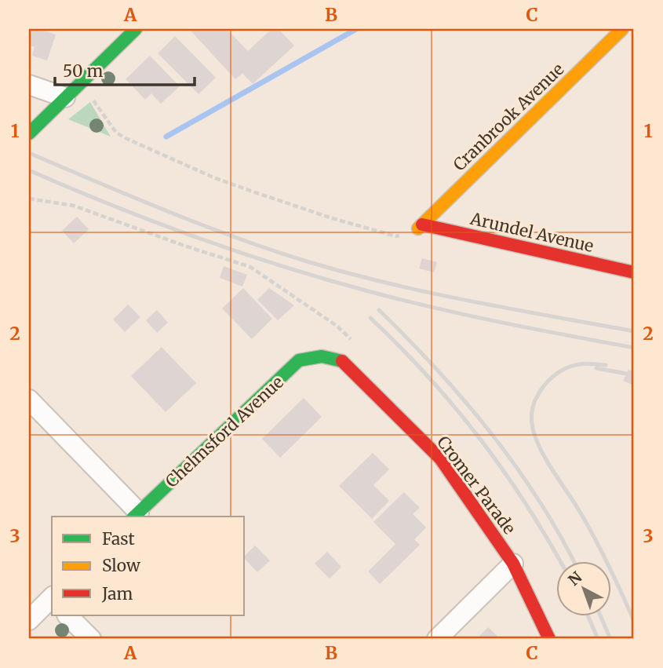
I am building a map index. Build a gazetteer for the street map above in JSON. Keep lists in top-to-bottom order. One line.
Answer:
{"streets":{"street":["Cranbrook Avenue","Arundel Avenue","Chelmsford Avenue","Cromer Parade"]},"crossings":[["Cranbrook Avenue","Arundel Avenue"],["Chelmsford Avenue","Cromer Parade"]],"legend":["Fast","Slow","Jam"],"scale_bar":"50 m","north":"top left","grid":{"columns":["A","B","C"],"rows":["1","2","3"]}}
